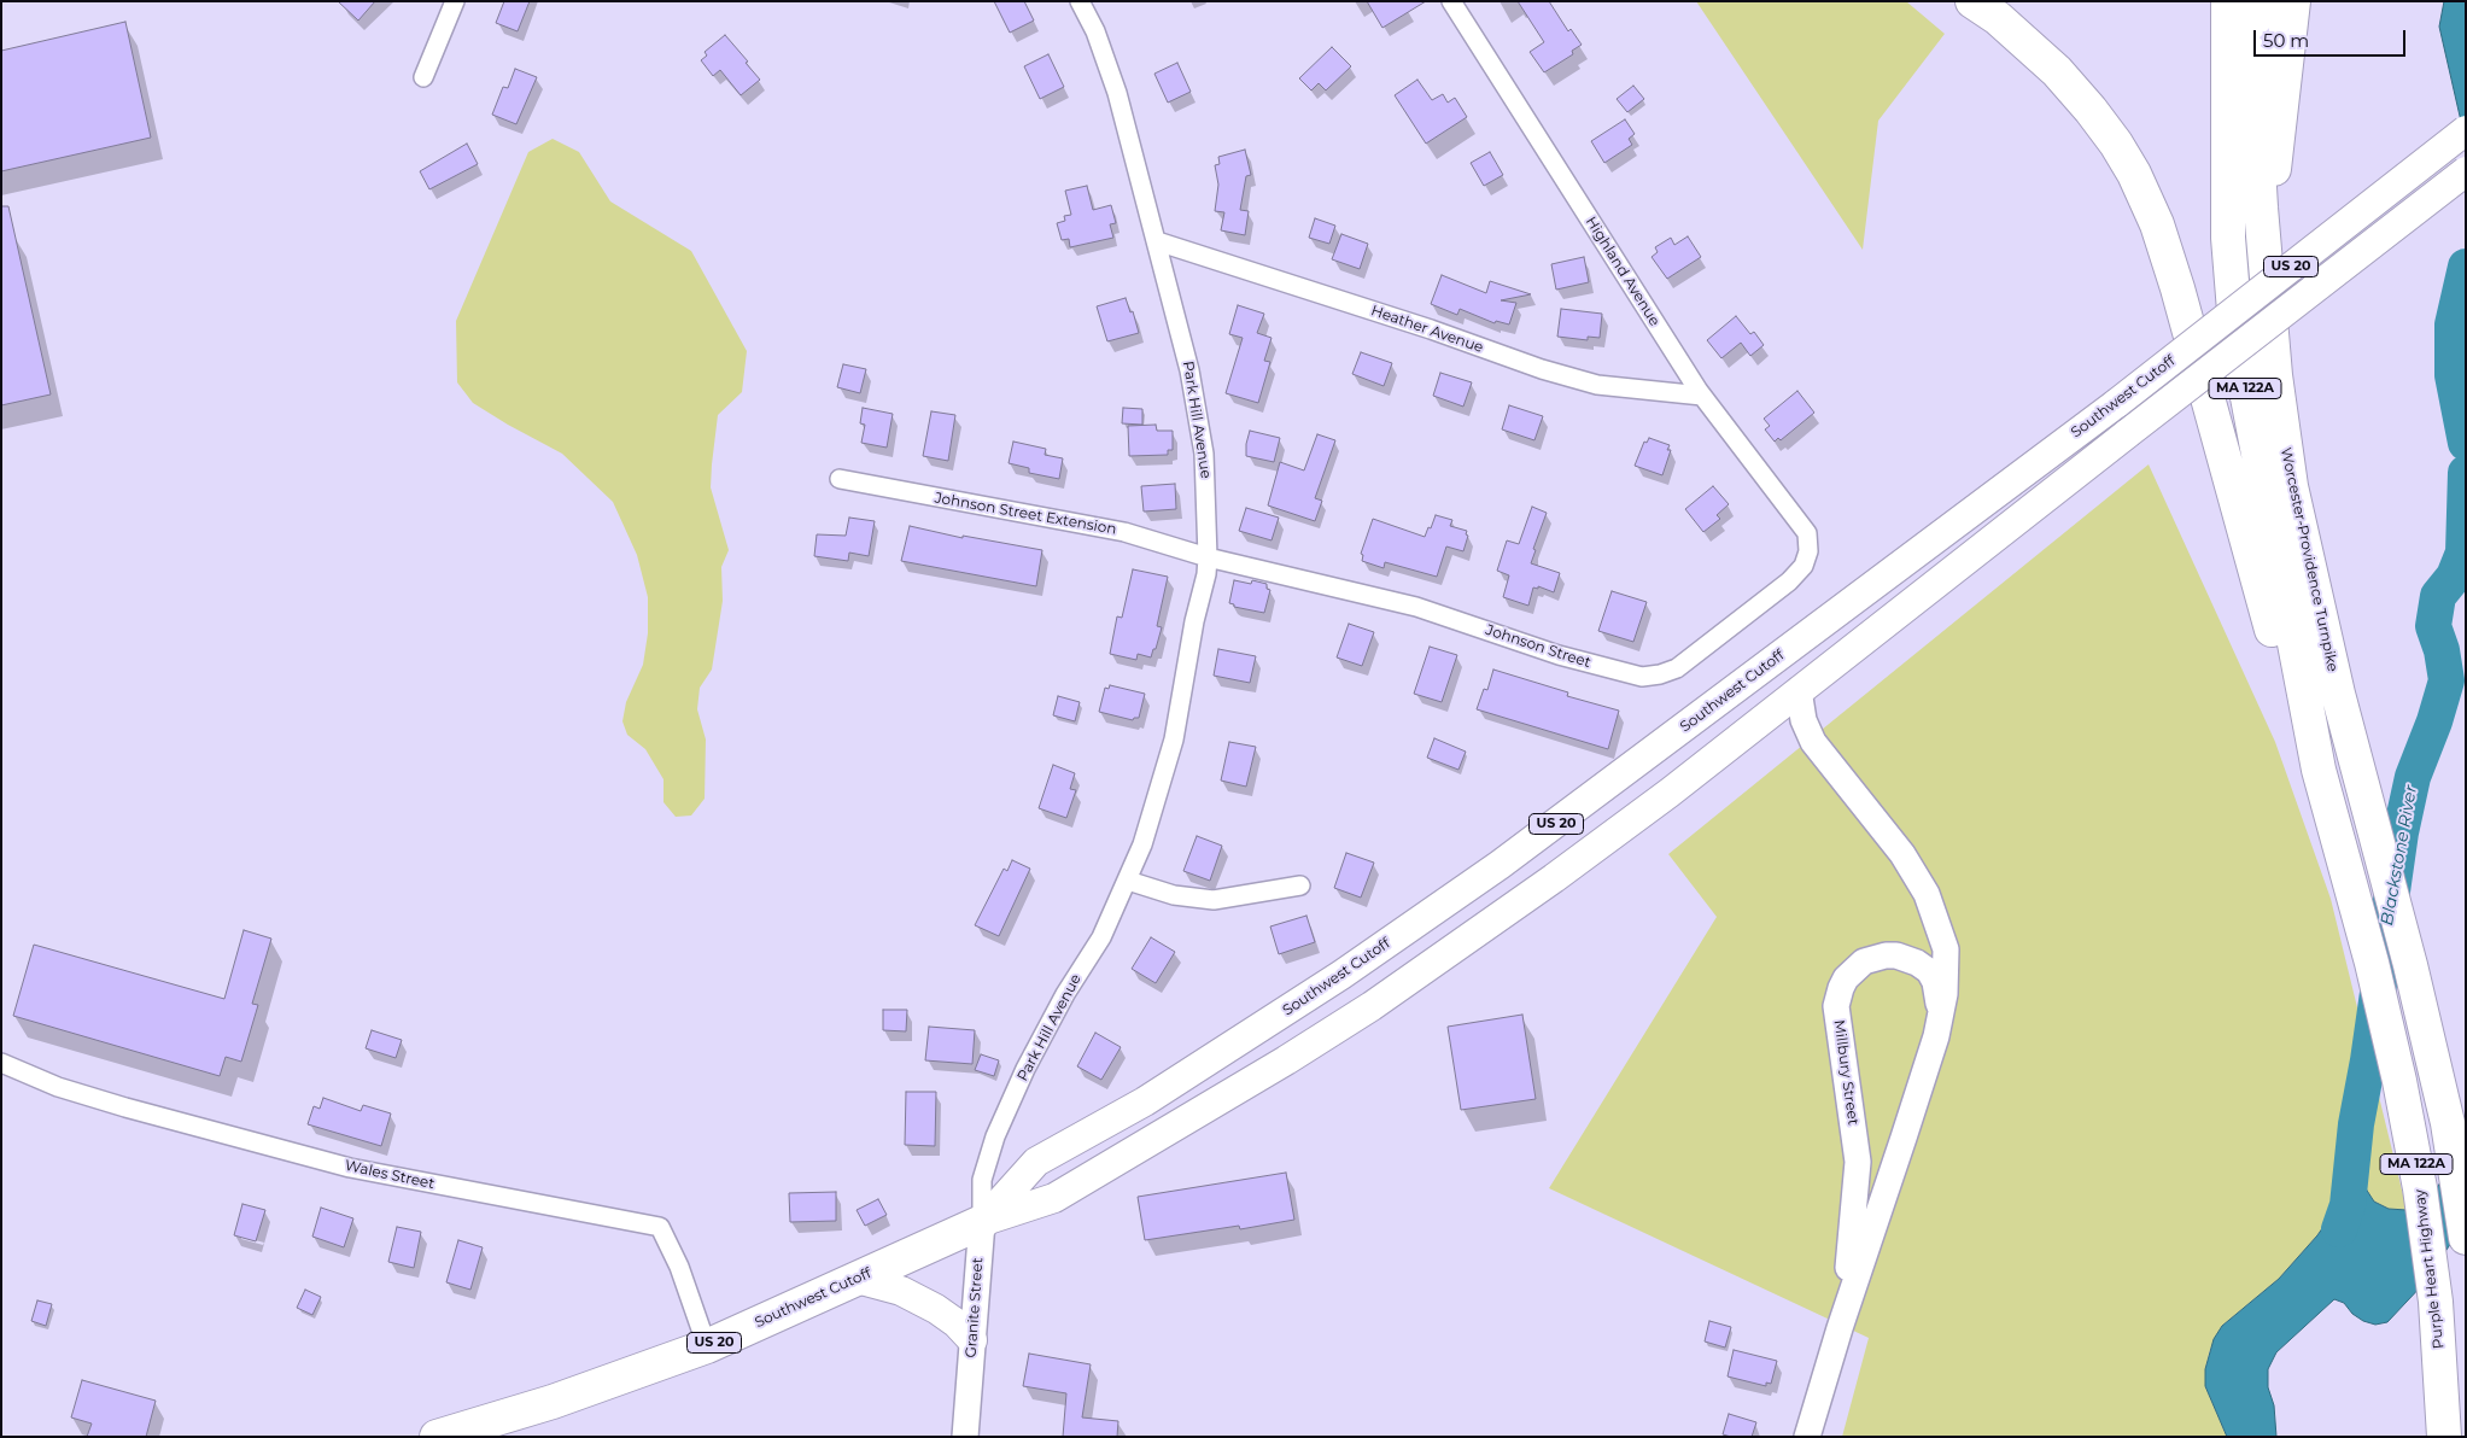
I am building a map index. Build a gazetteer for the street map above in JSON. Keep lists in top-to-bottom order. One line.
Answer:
{"streets":{"highway":["US 20","MA 122A","Southwest Cutoff","Worcester-Providence Turnpike","Purple Heart Highway"],"main road":["Millbury Street","Granite Street"],"street":["Highland Avenue","Heather Avenue","Park Hill Avenue","Johnson Street Extension","Johnson Street","Wales Street"]},"crossings":[["Highland Avenue","Heather Avenue"],["Highland Avenue","Johnson Street"],["Heather Avenue","Park Hill Avenue"],["Southwest Cutoff","Millbury Street"],["Southwest Cutoff","Wales Street"],["Southwest Cutoff","Granite Street"],["Park Hill Avenue","Johnson Street Extension"],["Park Hill Avenue","Johnson Street"],["Park Hill Avenue","Granite Street"],["Johnson Street Extension","Johnson Street"],["Worcester-Providence Turnpike","Purple Heart Highway"]],"water":["Blackstone River"],"scale_bar":"50 m"}
